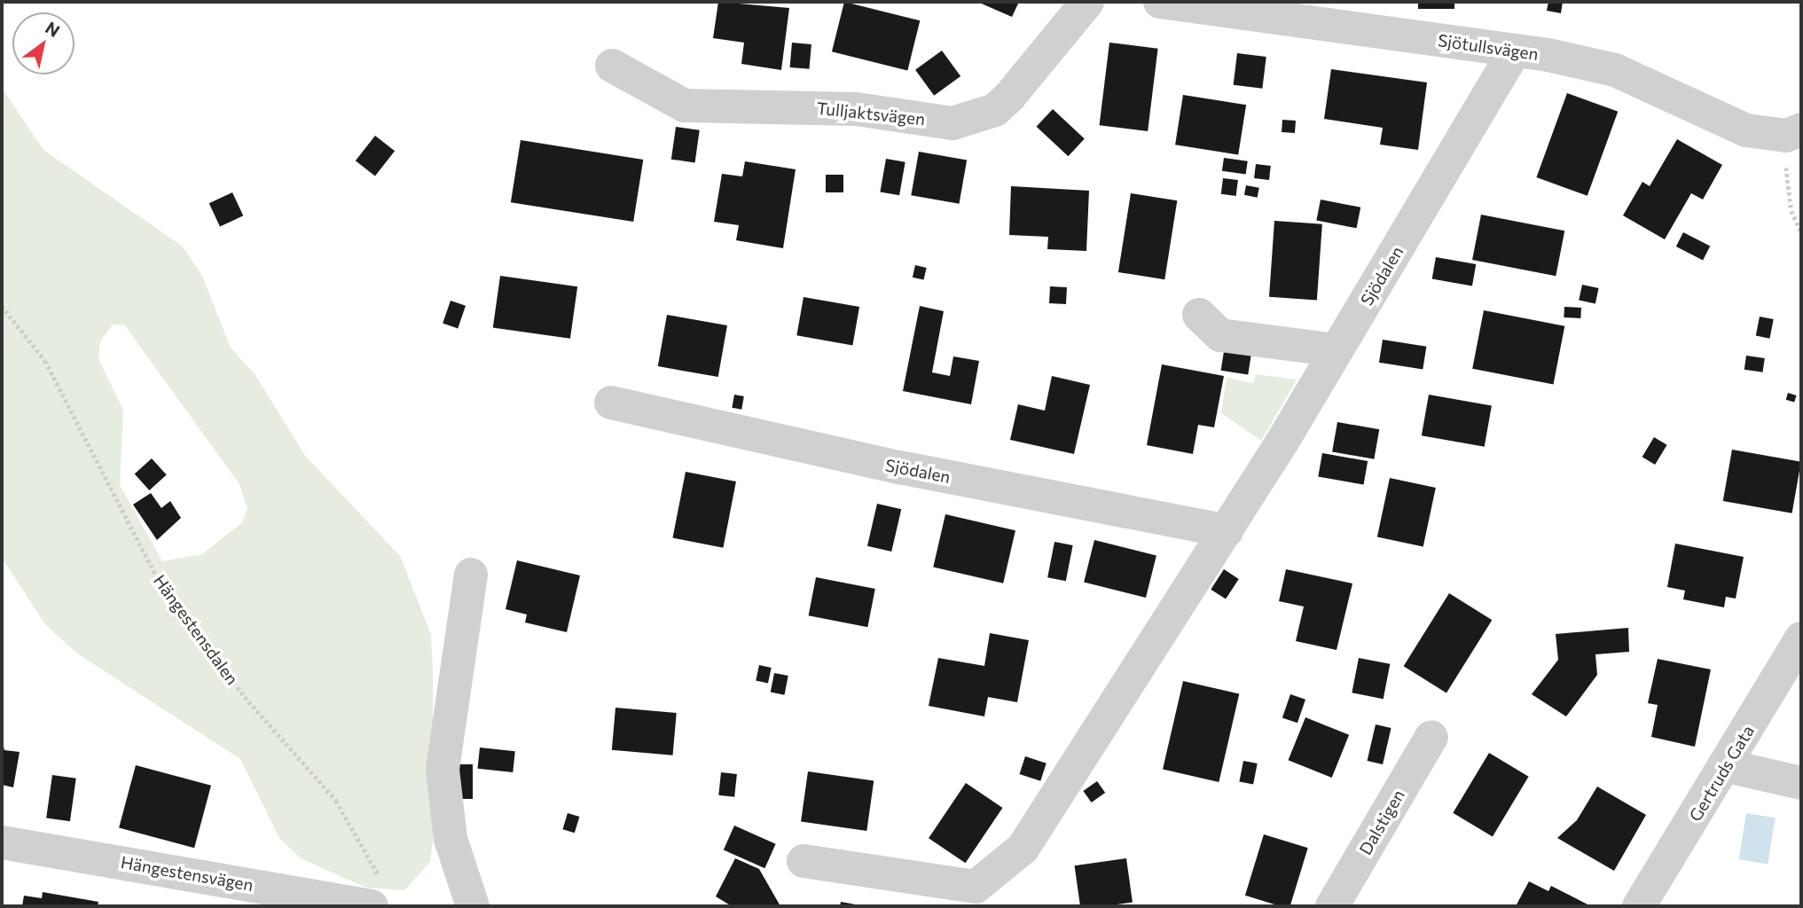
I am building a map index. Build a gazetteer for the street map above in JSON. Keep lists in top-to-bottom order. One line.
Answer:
{"streets":{"street":["Sjötullsvägen","Tulljaktsvägen","Sjödalen","Gertruds Gata","Dalstigen","Hängestensvägen"],"path":["Hängestensdalen"]},"crossings":[["Sjötullsvägen","Sjödalen"],["Hängestensdalen","Hängestensvägen"]],"north":"top right"}
